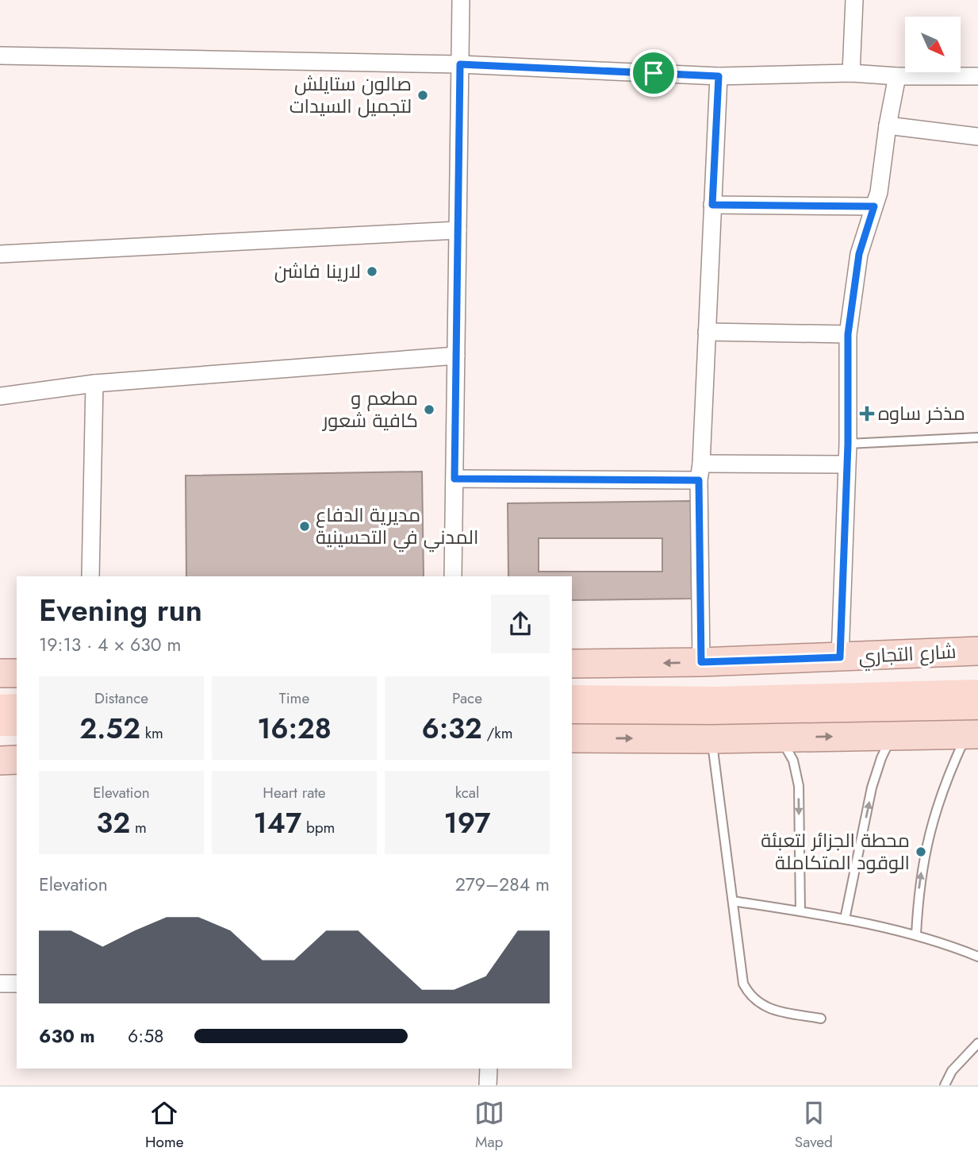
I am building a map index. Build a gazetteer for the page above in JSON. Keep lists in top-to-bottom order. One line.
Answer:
{"streets":{"main road":["شارع التجاري"]},"places":{"other":["صالون ستايلش لتجميل السيدات","لارينا فاشن","مطعم و كافية شعور","مديرية الدفاع المدني في التحسينية","محطة الجزائر لتعبئة الوقود المتكاملة"],"health":["مذخر ساوه"]},"north":"bottom right","page":{"heading":["Evening run","19:13 · 4 × 630 m"],"stats":[["Distance","2.52 km"],["Time","16:28"],["Pace","6:32 /km"],["Elevation","32 m"],["Heart rate","147 bpm"],["kcal","197"]],"chart":["Elevation","279–284 m"],"list":[{"name":"630 m","note":"6:58"}],"tabs":["Home","Map","Saved"]}}
